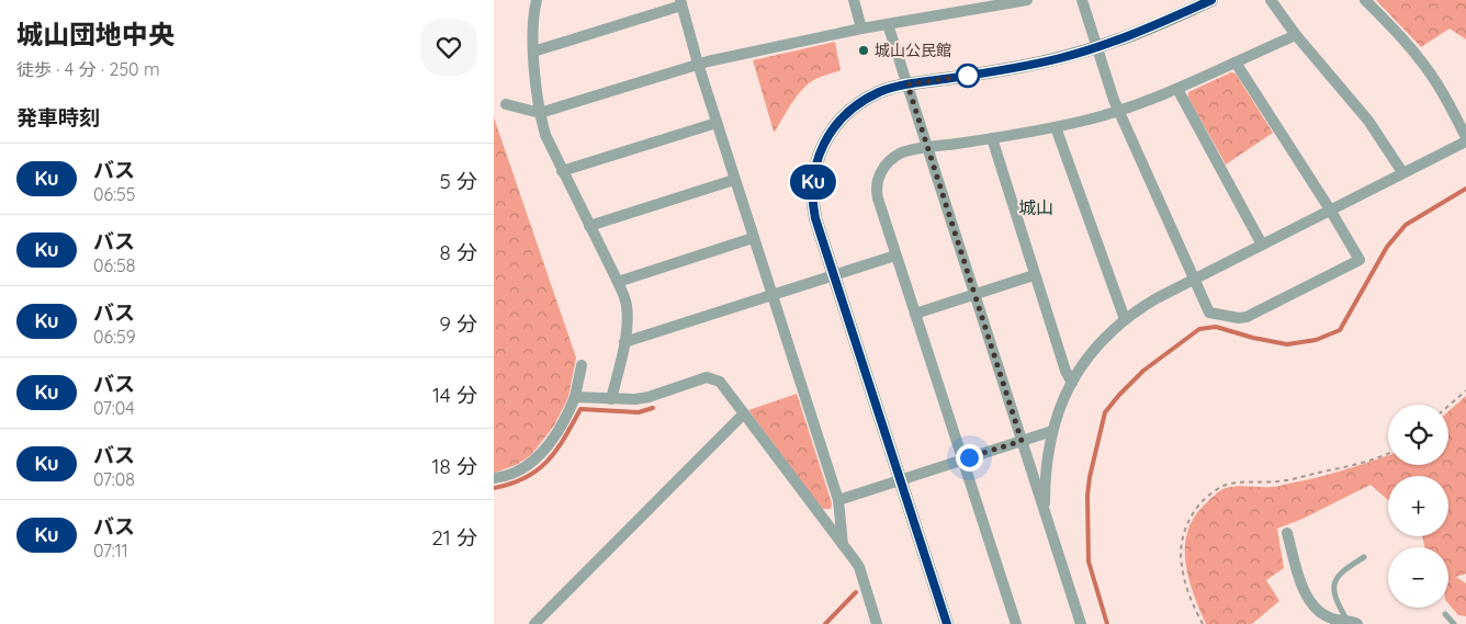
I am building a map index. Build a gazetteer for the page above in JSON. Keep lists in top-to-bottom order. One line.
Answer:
{"districts":["城山"],"places":["城山公民館"],"lines":["bus line Ku"],"page":{"heading":[["城山団地中央","徒歩 · 4 分 · 250 m"],"発車時刻"],"on_map":"Ku","list":[{"mark":"Ku","name":"バス","note":"06:55","value":"5 分"},{"mark":"Ku","name":"バス","note":"06:58","value":"8 分"},{"mark":"Ku","name":"バス","note":"06:59","value":"9 分"},{"mark":"Ku","name":"バス","note":"07:04","value":"14 分"},{"mark":"Ku","name":"バス","note":"07:08","value":"18 分"},{"mark":"Ku","name":"バス","note":"07:11","value":"21 分"}],"map_buttons":["+","−"]}}
